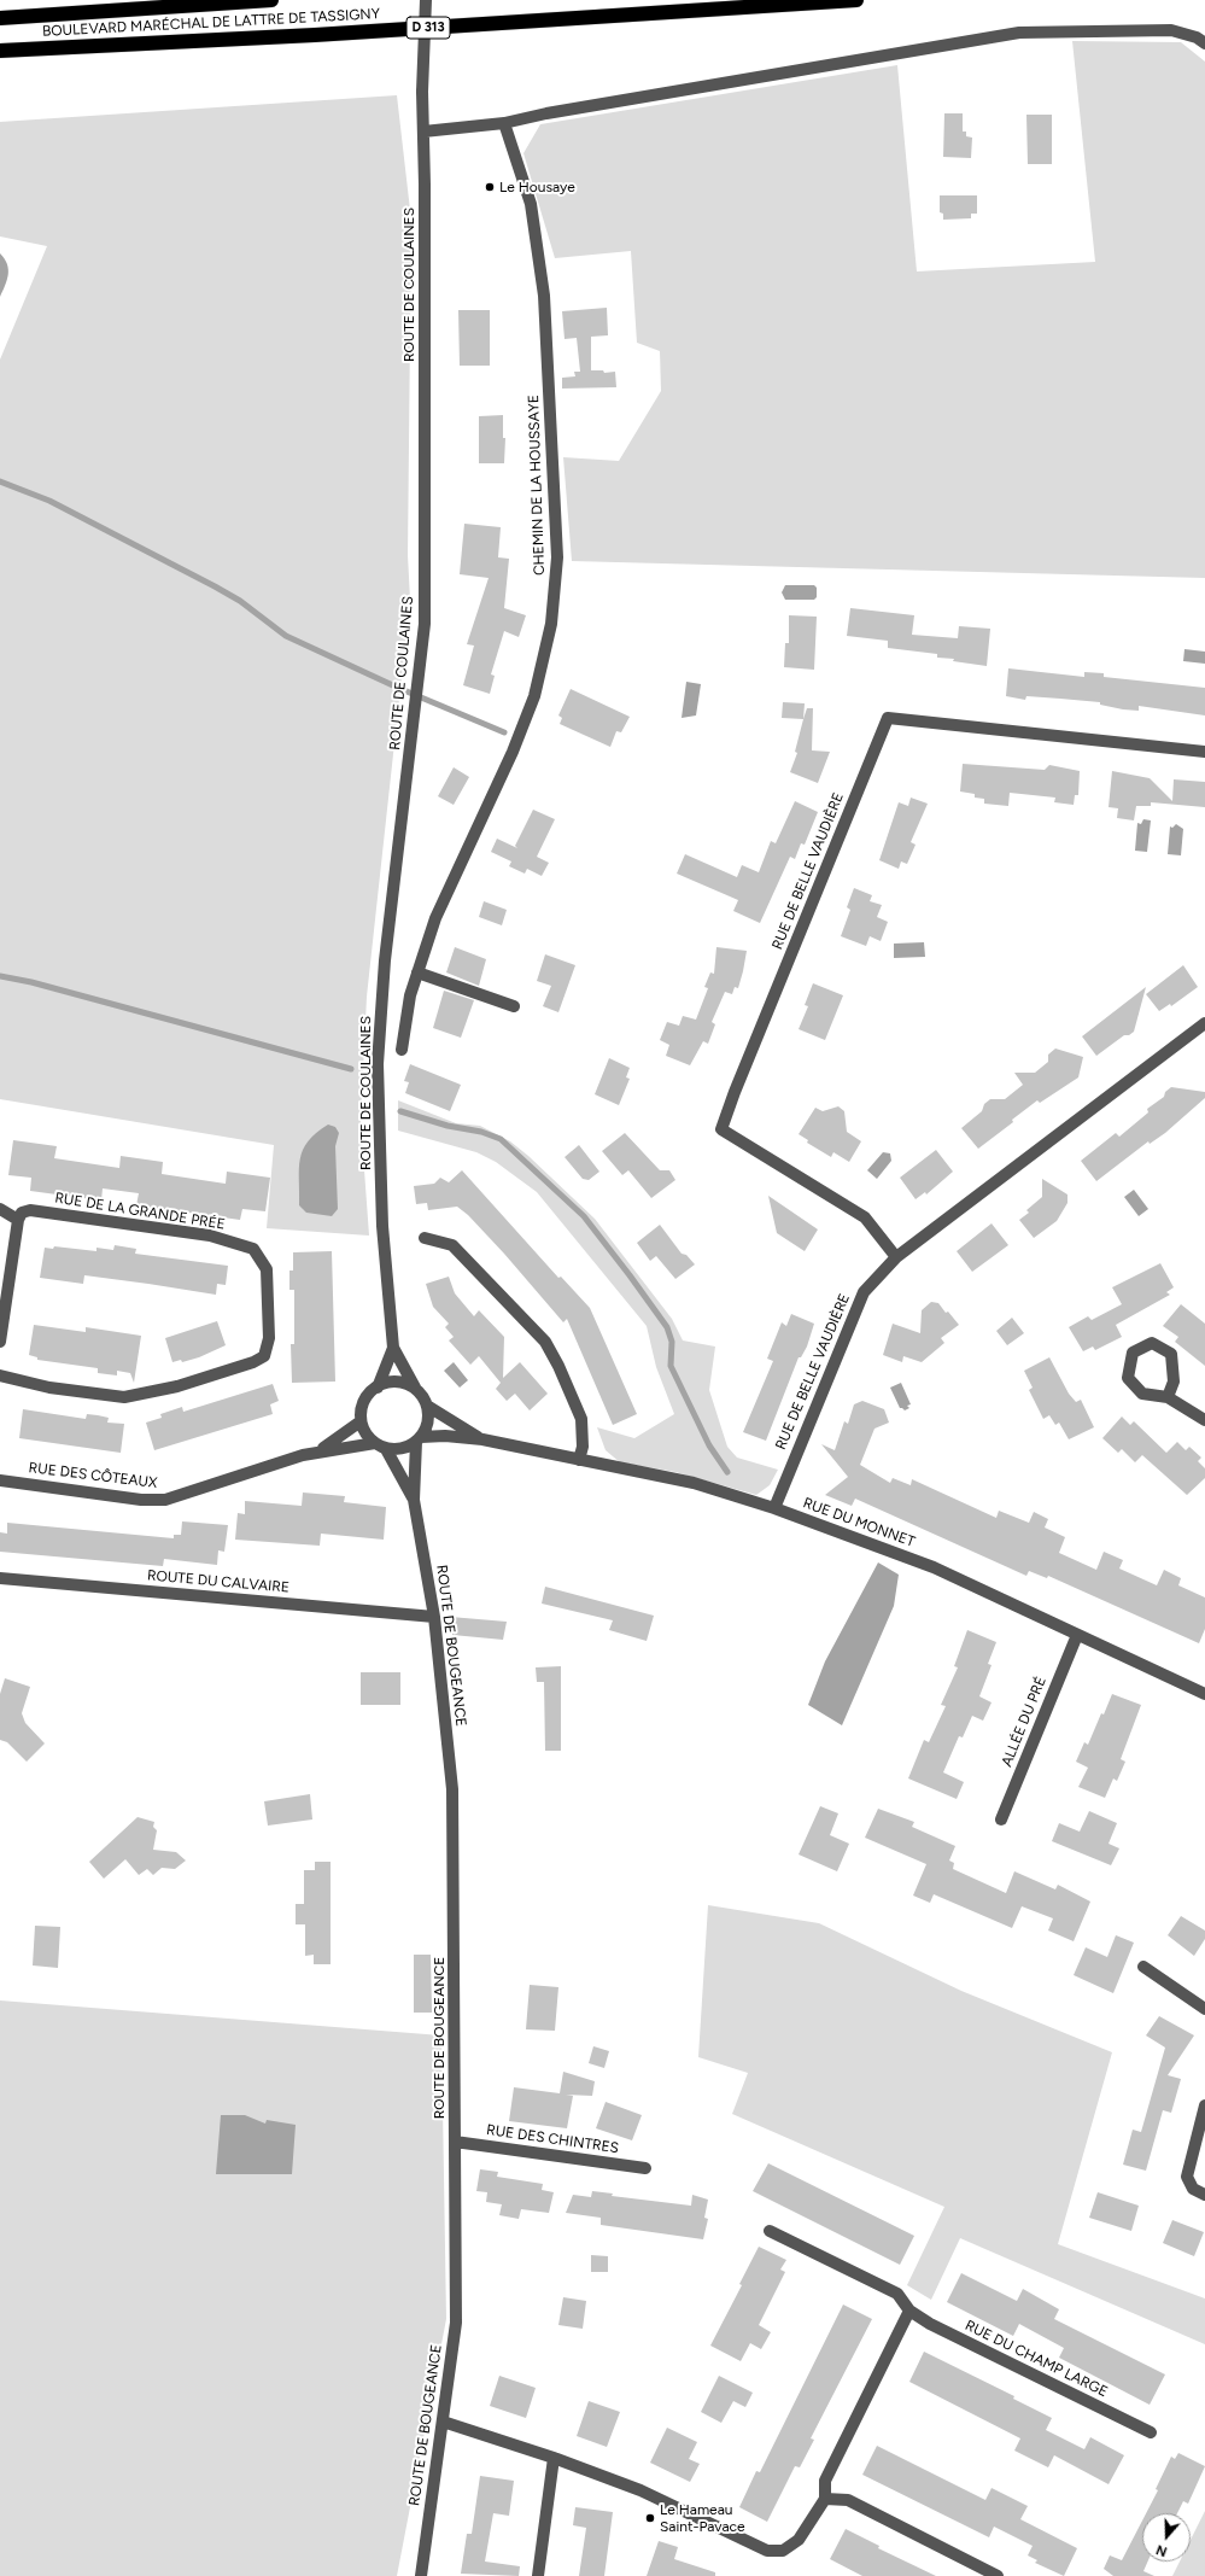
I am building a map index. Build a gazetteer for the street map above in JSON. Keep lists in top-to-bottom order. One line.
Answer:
{"streets":{"highway":["BOULEVARD MARÉCHAL DE LATTRE DE TASSIGNY","D 313"],"street":["ROUTE DE COULAINES","CHEMIN DE LA HOUSSAYE","RUE DE BELLE VAUDIÈRE","RUE DE LA GRANDE PRÉE","RUE DES CÔTEAUX","RUE DU MONNET","ROUTE DU CALVAIRE","ROUTE DE BOUGEANCE","ALLÉE DU PRÉ","RUE DES CHINTRES","RUE DU CHAMP LARGE"]},"crossings":[["ROUTE DE COULAINES","RUE DES CÔTEAUX"],["ROUTE DE COULAINES","RUE DU MONNET"],["ROUTE DE COULAINES","ROUTE DE BOUGEANCE"],["RUE DE BELLE VAUDIÈRE","RUE DU MONNET"],["RUE DES CÔTEAUX","RUE DU MONNET"],["RUE DES CÔTEAUX","ROUTE DE BOUGEANCE"],["RUE DU MONNET","ROUTE DE BOUGEANCE"],["RUE DU MONNET","ALLÉE DU PRÉ"],["ROUTE DU CALVAIRE","ROUTE DE BOUGEANCE"],["ROUTE DE BOUGEANCE","RUE DES CHINTRES"]],"places":["Le Housaye","Le Hameau Saint-Pavace"],"north":"bottom"}
